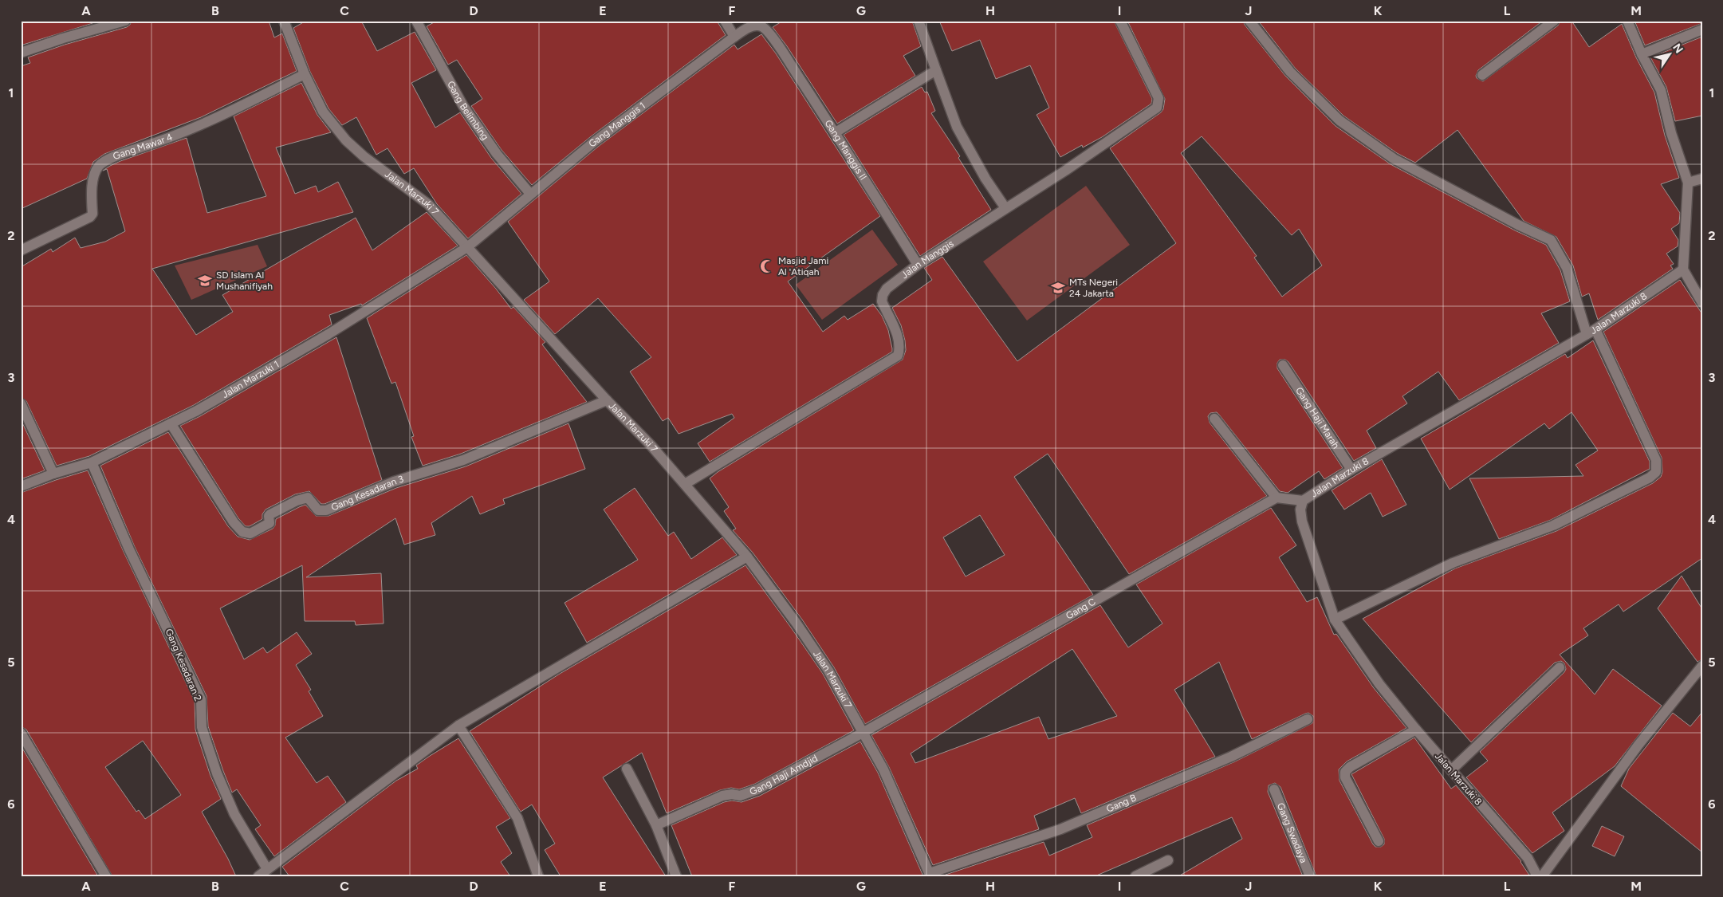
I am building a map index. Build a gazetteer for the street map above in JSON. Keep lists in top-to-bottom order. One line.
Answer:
{"streets":{"street":["Gang Belimbing","Gang Manggis 1","Gang Mawar 4","Gang Manggis II","Jalan Marzuki 7","Jalan Manggis","Jalan Marzuki 8","Jalan Marzuki 1","Gang Haji Marah","Gang Kesadaran 3","Gang C","Gang Kesadaran 2","Gang Haji Amdjid","Gang B","Gang Swadaya"]},"crossings":[["Gang Belimbing","Gang Manggis 1"],["Gang Manggis 1","Gang Manggis II"],["Gang Manggis 1","Jalan Marzuki 7"],["Gang Manggis 1","Jalan Marzuki 1"],["Gang Mawar 4","Jalan Marzuki 7"],["Gang Manggis II","Jalan Manggis"],["Jalan Marzuki 7","Jalan Manggis"],["Jalan Marzuki 7","Jalan Marzuki 1"],["Jalan Marzuki 7","Gang Kesadaran 3"],["Jalan Marzuki 7","Gang C"],["Jalan Marzuki 7","Gang Haji Amdjid"],["Jalan Marzuki 7","Gang B"],["Jalan Marzuki 8","Gang Haji Marah"],["Jalan Marzuki 1","Gang Kesadaran 3"],["Jalan Marzuki 1","Gang Kesadaran 2"],["Gang C","Gang Haji Amdjid"]],"places":{"mosque":["Masjid Jami Al 'Atiqah"],"school or university":["SD Islam Al Mushanifiyah","MTs Negeri 24 Jakarta"]},"north":"top right","grid":{"columns":["A","B","C","D","E","F","G","H","I","J","K","L","M"],"rows":["1","2","3","4","5","6"]}}
